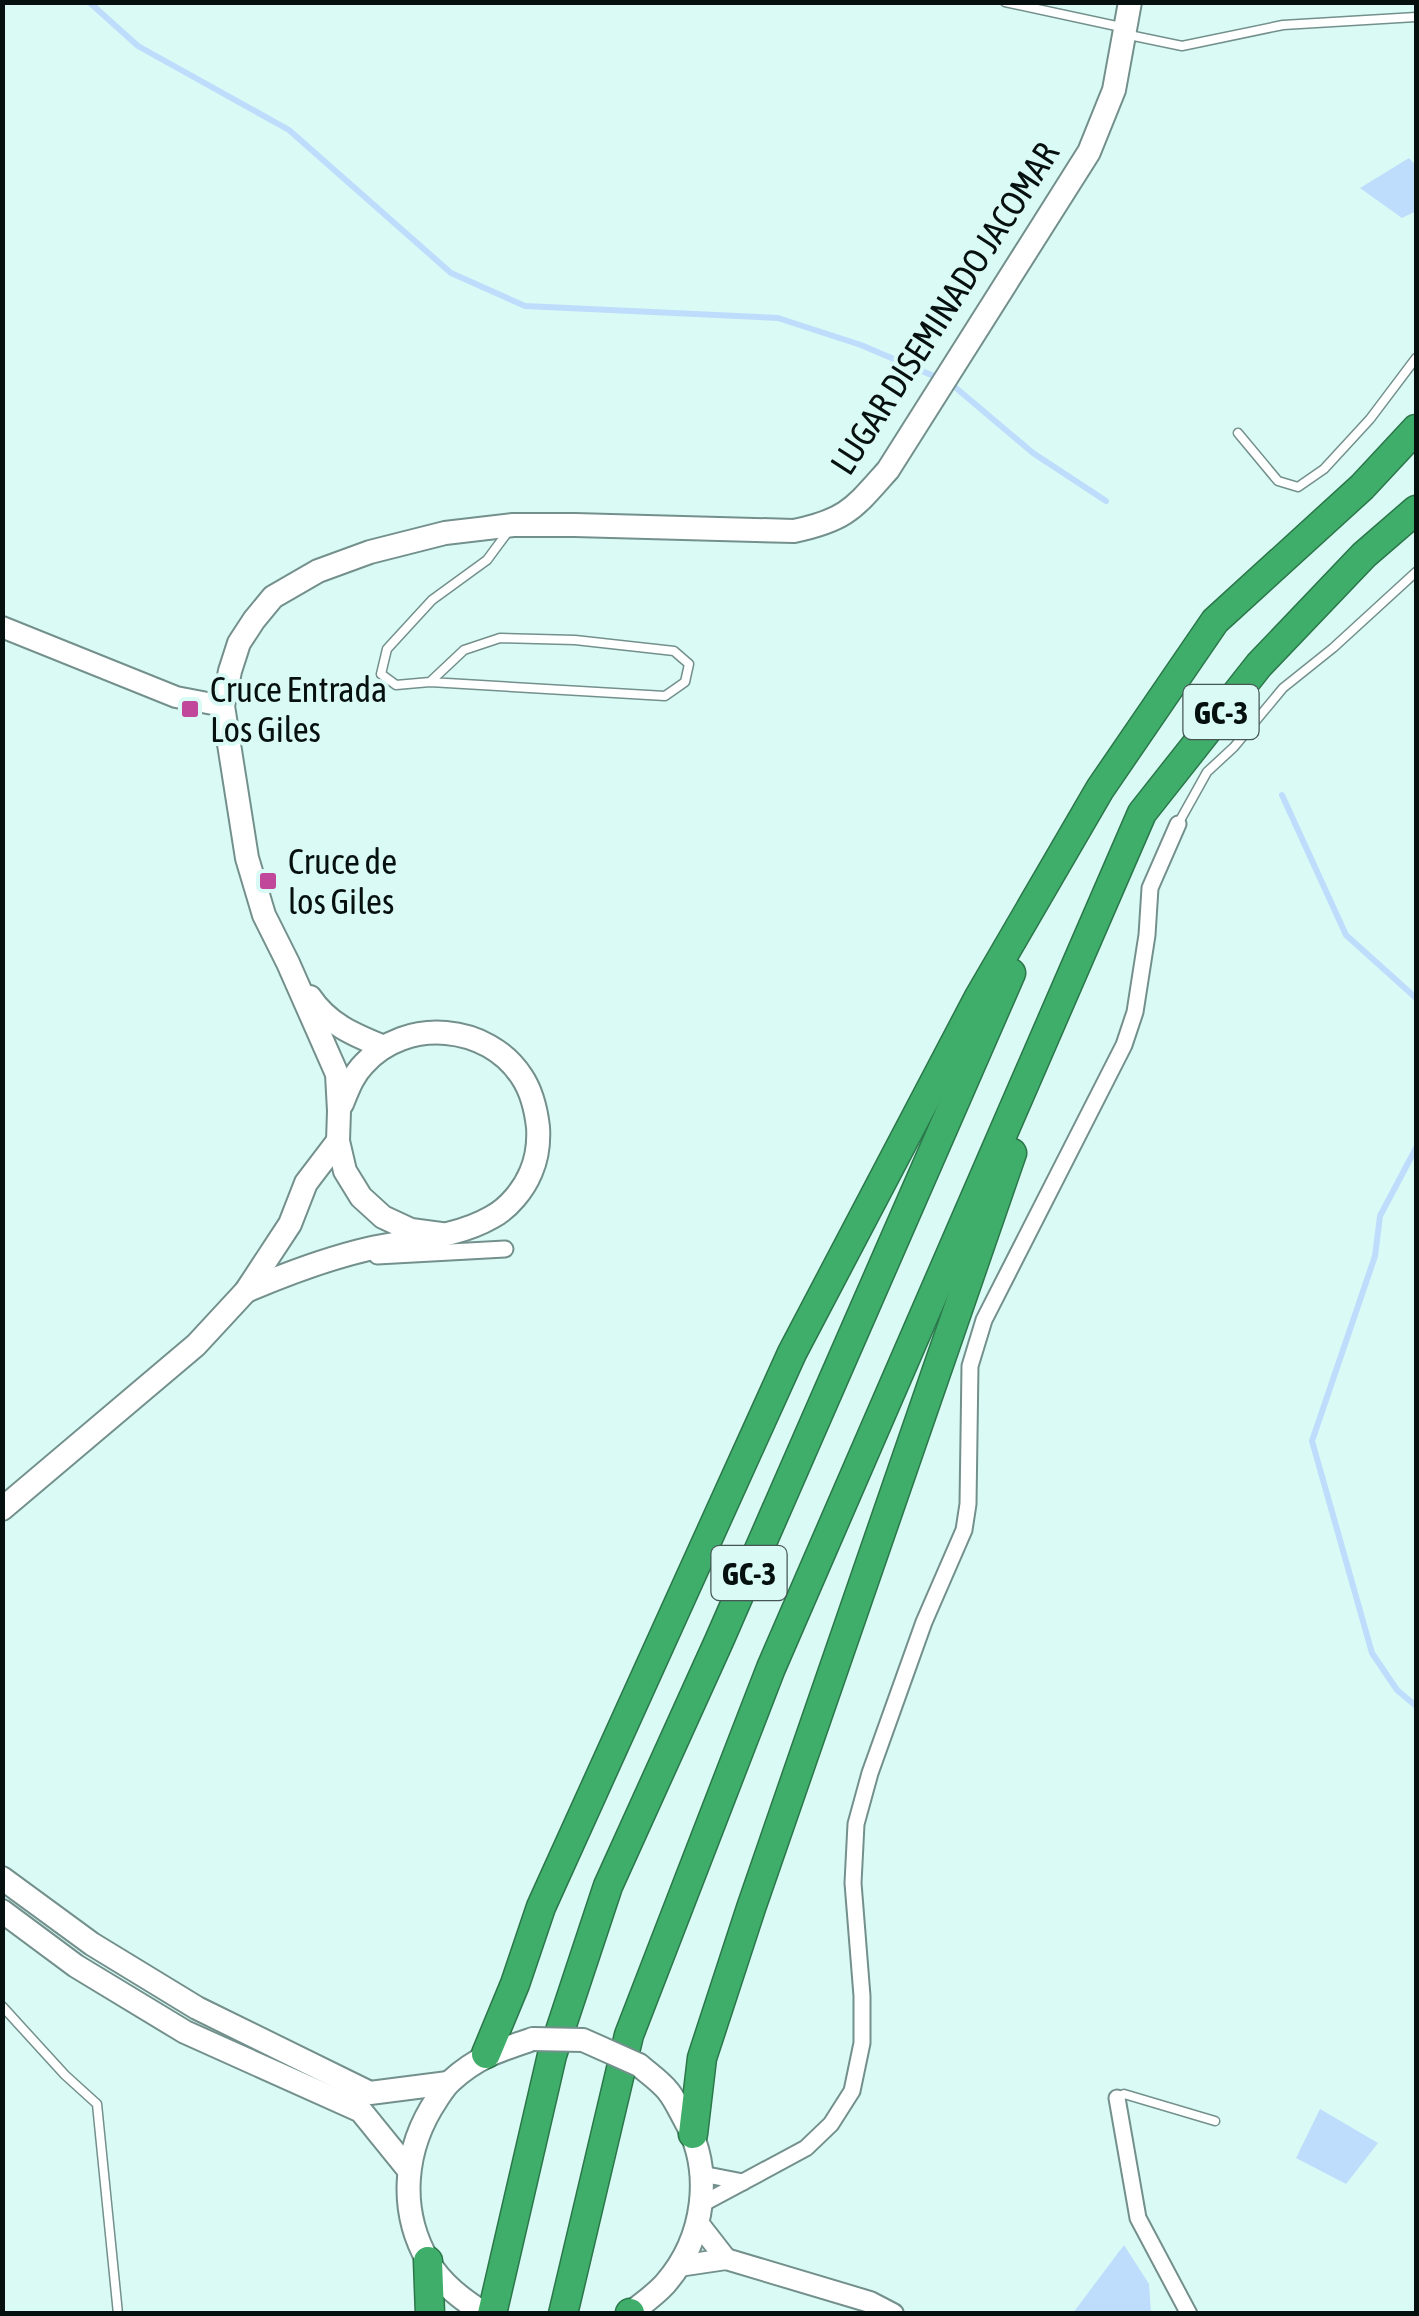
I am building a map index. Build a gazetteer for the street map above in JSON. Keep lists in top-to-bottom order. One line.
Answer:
{"streets":{"highway":["GC-3"],"main road":["LUGAR DISEMINADO JACOMAR"]},"places":{"transit":["Cruce Entrada Los Giles","Cruce de los Giles"]}}
